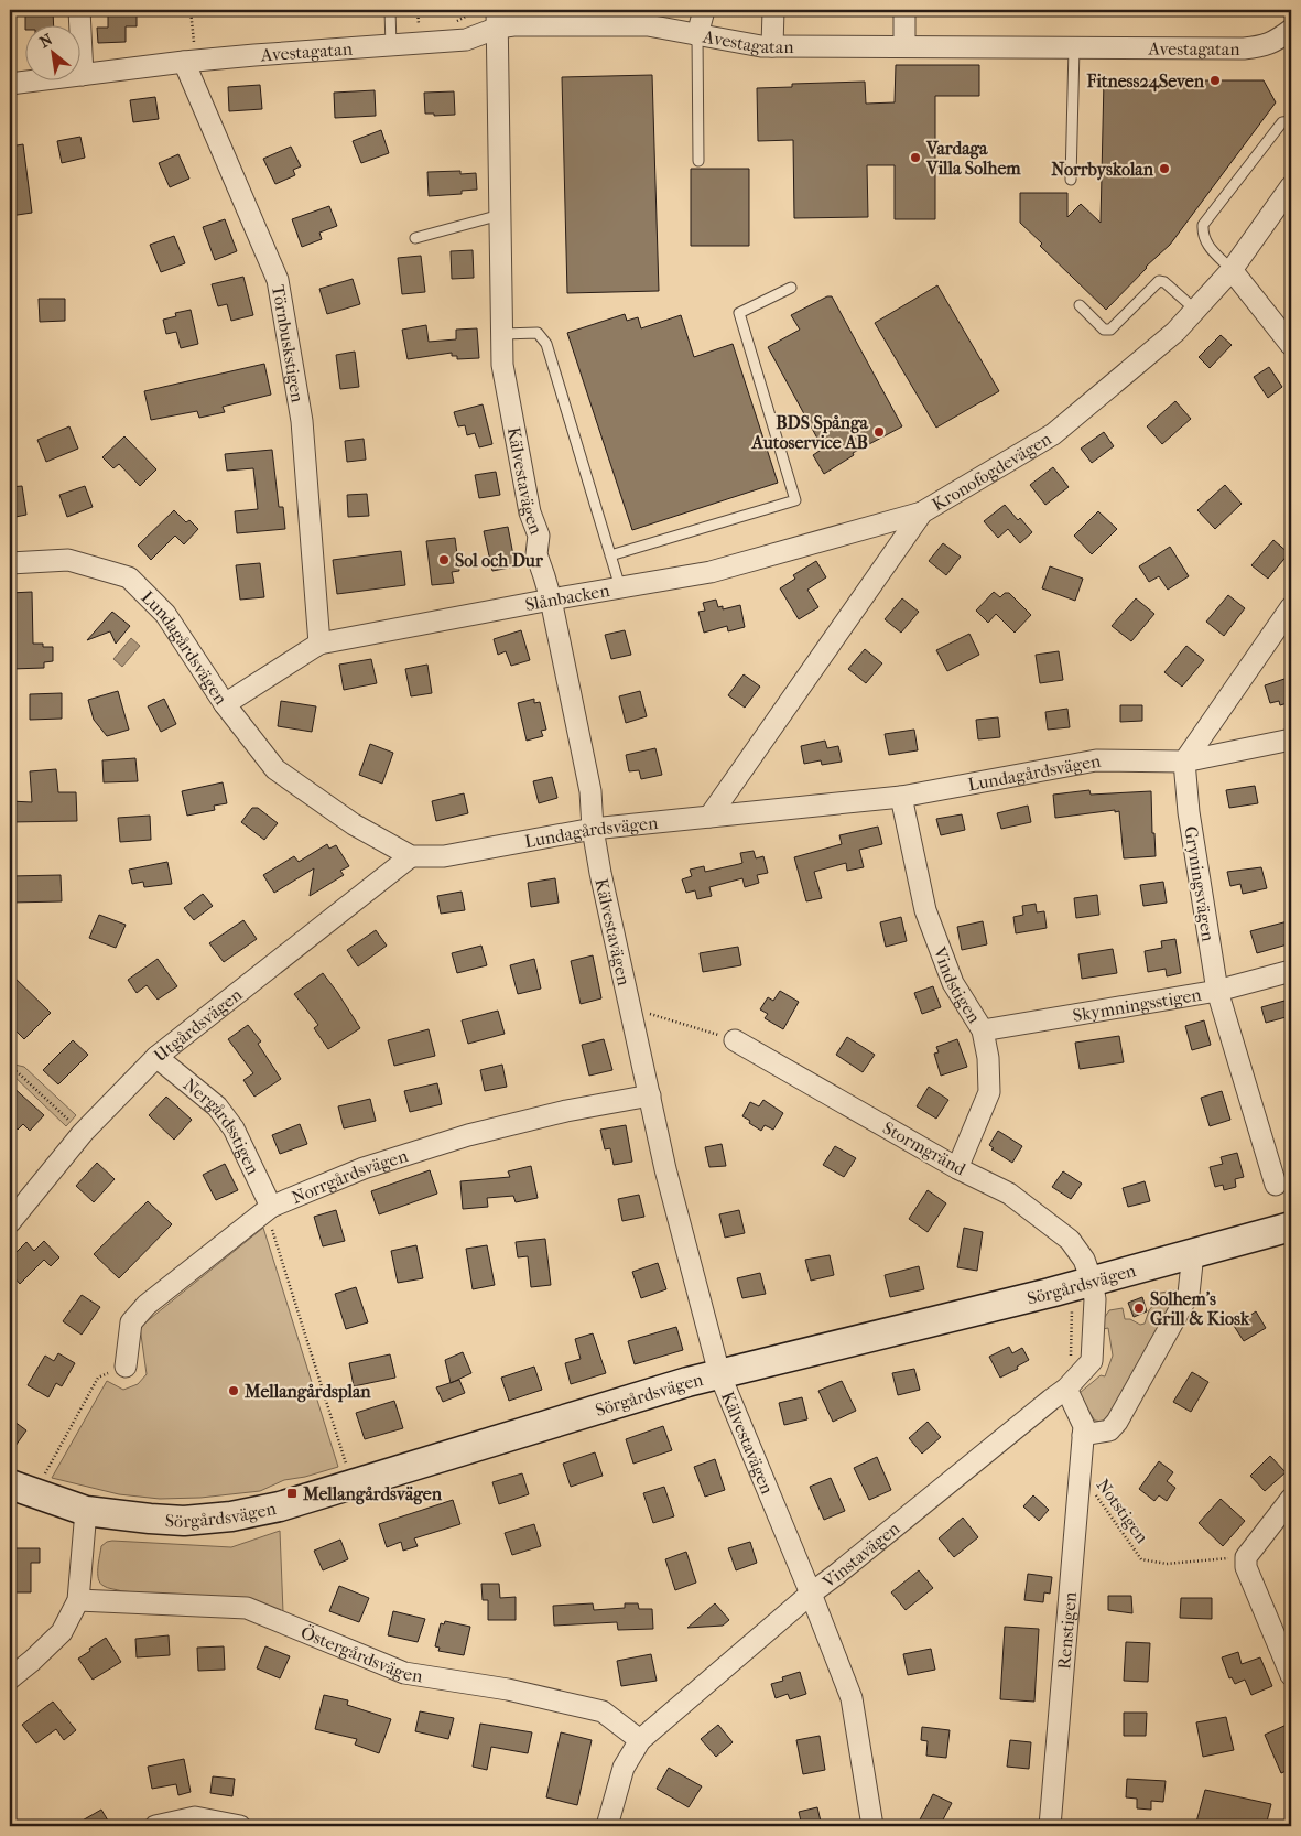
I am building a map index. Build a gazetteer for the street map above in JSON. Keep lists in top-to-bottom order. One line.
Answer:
{"streets":{"street":["Avestagatan","Törnbuskstigen","Kronofogdevägen","Kälvestavägen","Slånbacken","Lundagårdsvägen","Gryningsvägen","Vindstigen","Skymningsstigen","Utgårdsvägen","Nergårdsstigen","Stormgränd","Norrgårdsvägen","Sörgårdsvägen","Vinstavägen","Renstigen","Östergårdsvägen"],"path":["Notstigen"]},"crossings":[["Avestagatan","Törnbuskstigen"],["Avestagatan","Kälvestavägen"],["Törnbuskstigen","Slånbacken"],["Kronofogdevägen","Slånbacken"],["Kronofogdevägen","Lundagårdsvägen"],["Kälvestavägen","Slånbacken"],["Kälvestavägen","Lundagårdsvägen"],["Kälvestavägen","Norrgårdsvägen"],["Kälvestavägen","Sörgårdsvägen"],["Kälvestavägen","Vinstavägen"],["Slånbacken","Lundagårdsvägen"],["Lundagårdsvägen","Gryningsvägen"],["Lundagårdsvägen","Vindstigen"],["Lundagårdsvägen","Utgårdsvägen"],["Gryningsvägen","Skymningsstigen"],["Vindstigen","Skymningsstigen"],["Vindstigen","Stormgränd"],["Utgårdsvägen","Nergårdsstigen"],["Nergårdsstigen","Norrgårdsvägen"],["Stormgränd","Sörgårdsvägen"],["Stormgränd","Vinstavägen"],["Sörgårdsvägen","Vinstavägen"],["Notstigen","Renstigen"],["Vinstavägen","Renstigen"],["Vinstavägen","Östergårdsvägen"]],"places":{"other":["Fitness24Seven","Vardaga Villa Solhem","Norrbyskolan","BDS Spånga Autoservice AB","Sol och Dur","Solhem's Grill & Kiosk","Mellangårdsplan"],"transit":["Mellangårdsvägen"]},"north":"top left"}
